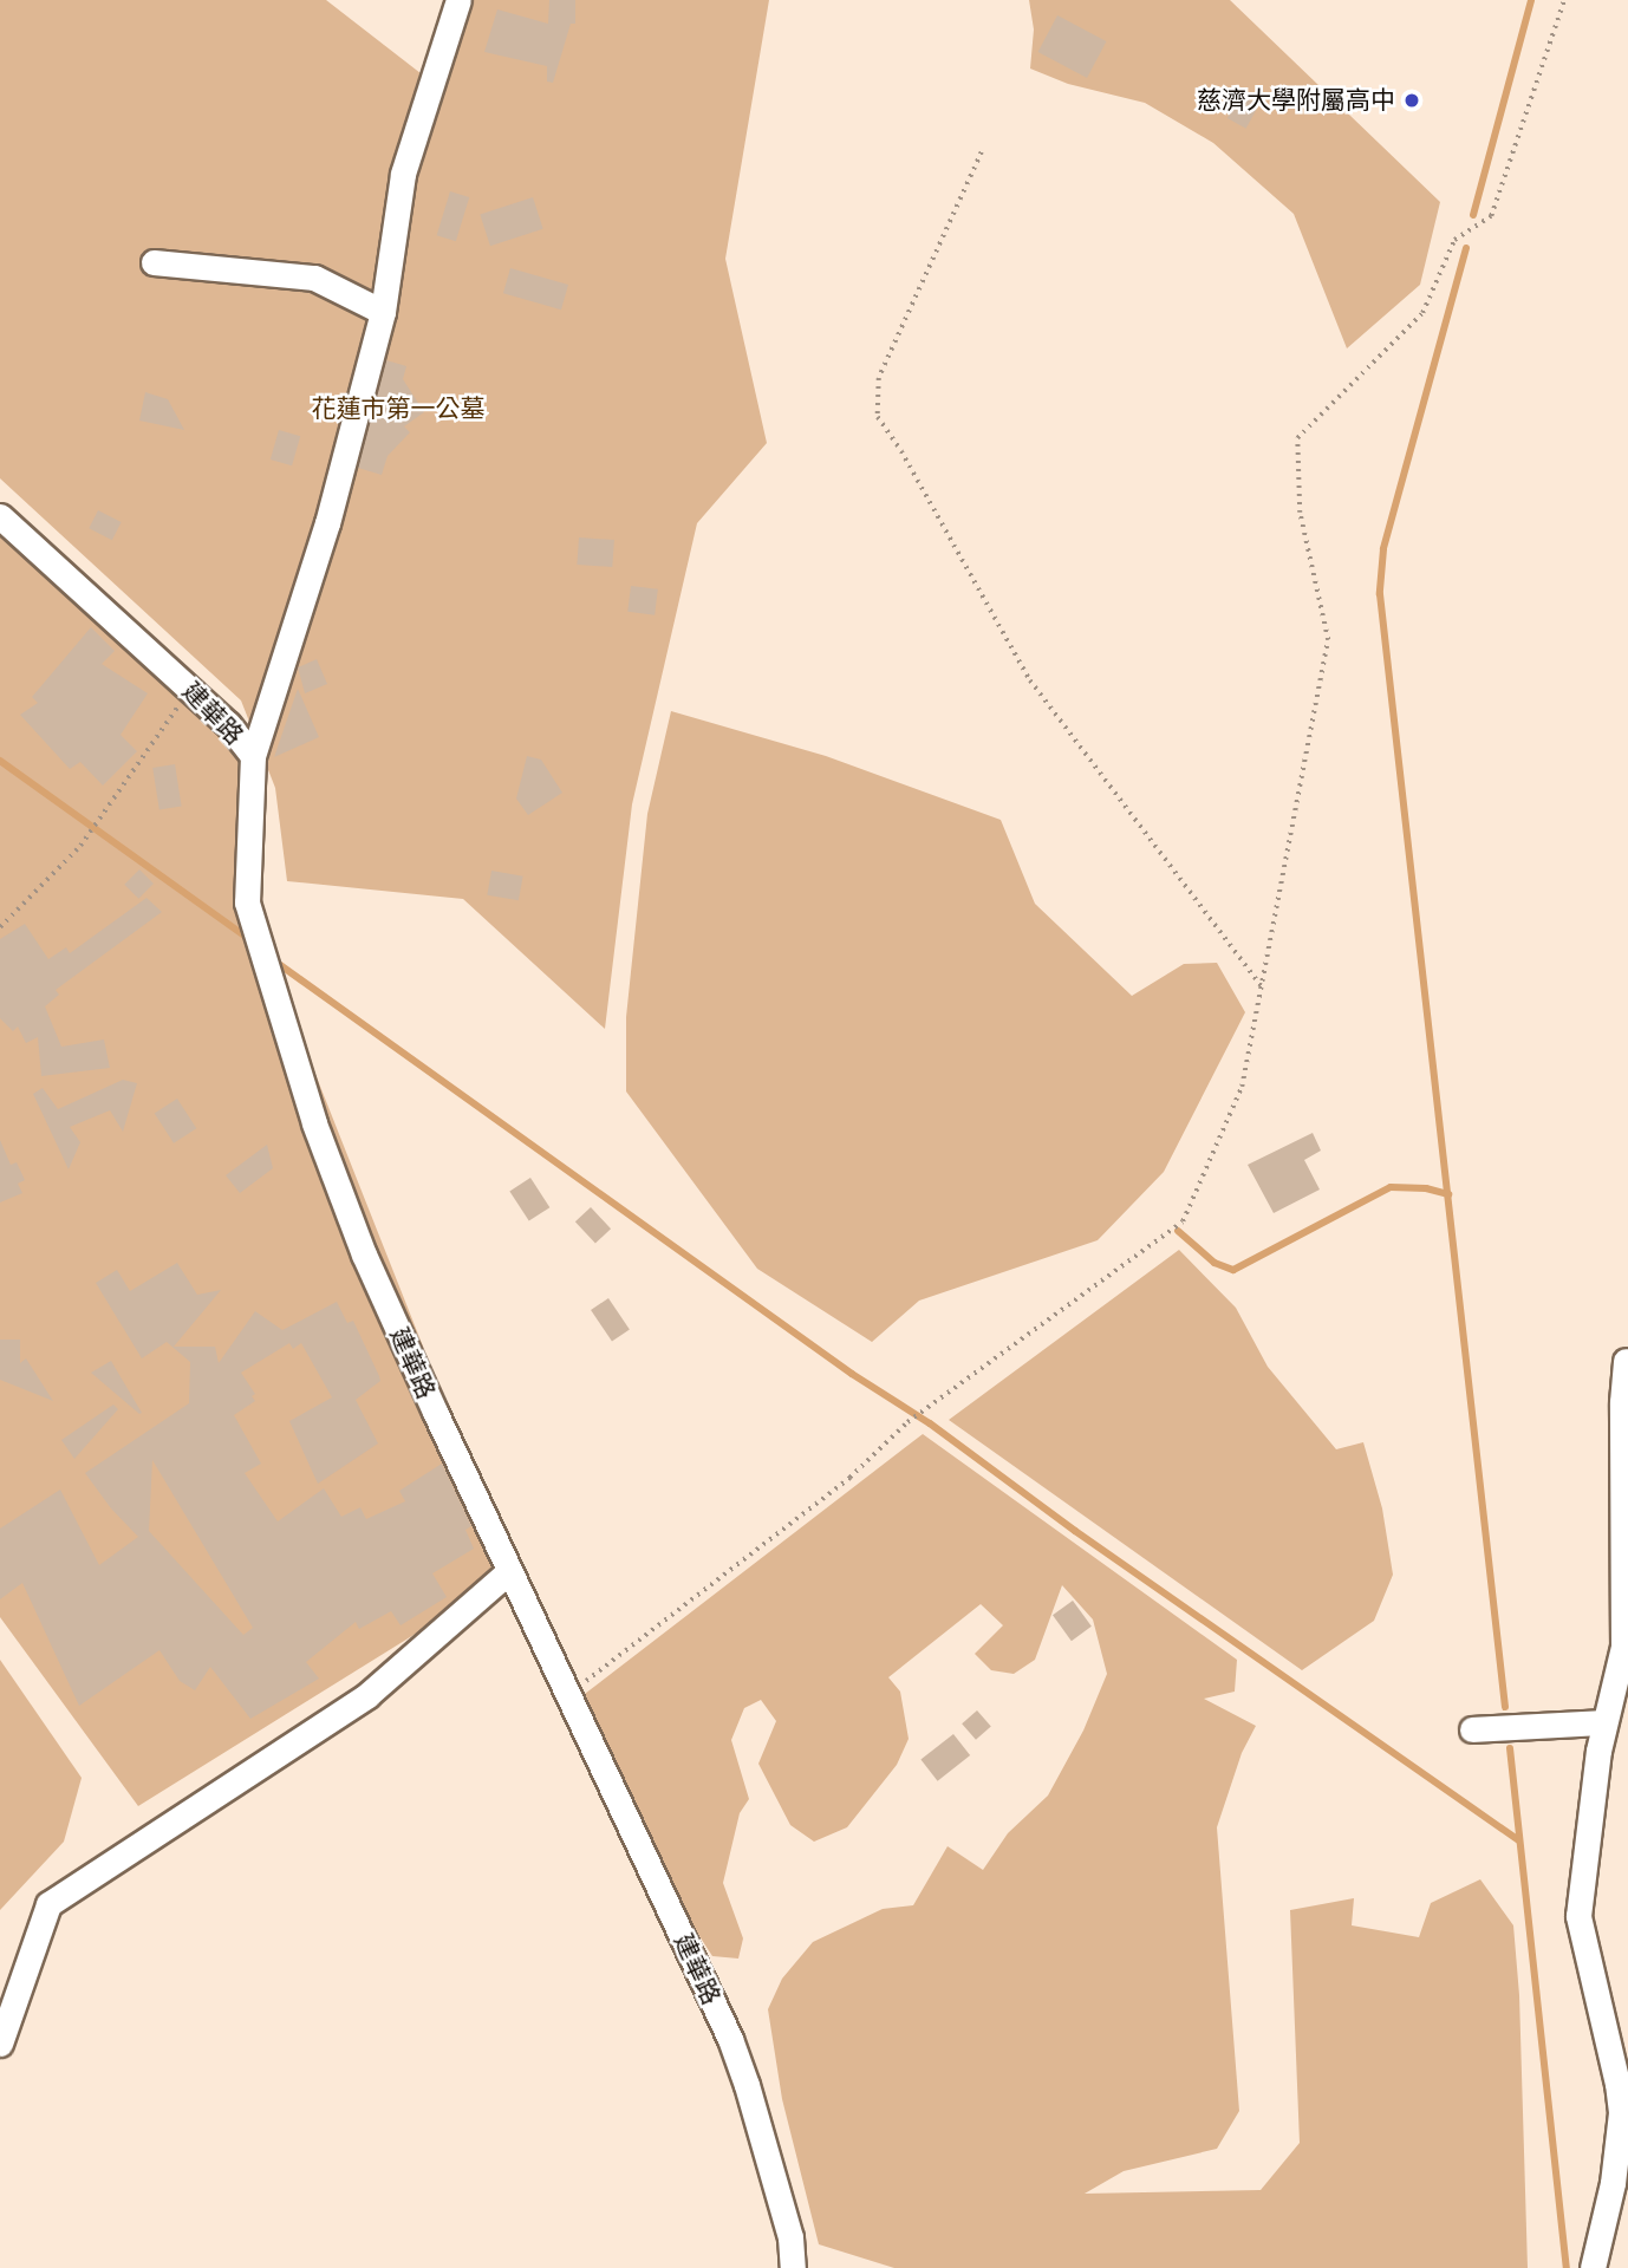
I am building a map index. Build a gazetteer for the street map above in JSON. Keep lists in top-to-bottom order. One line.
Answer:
{"streets":{"street":["建華路"]},"parks":["花蓮市第一公墓"],"places":["慈濟大學附屬高中"]}
